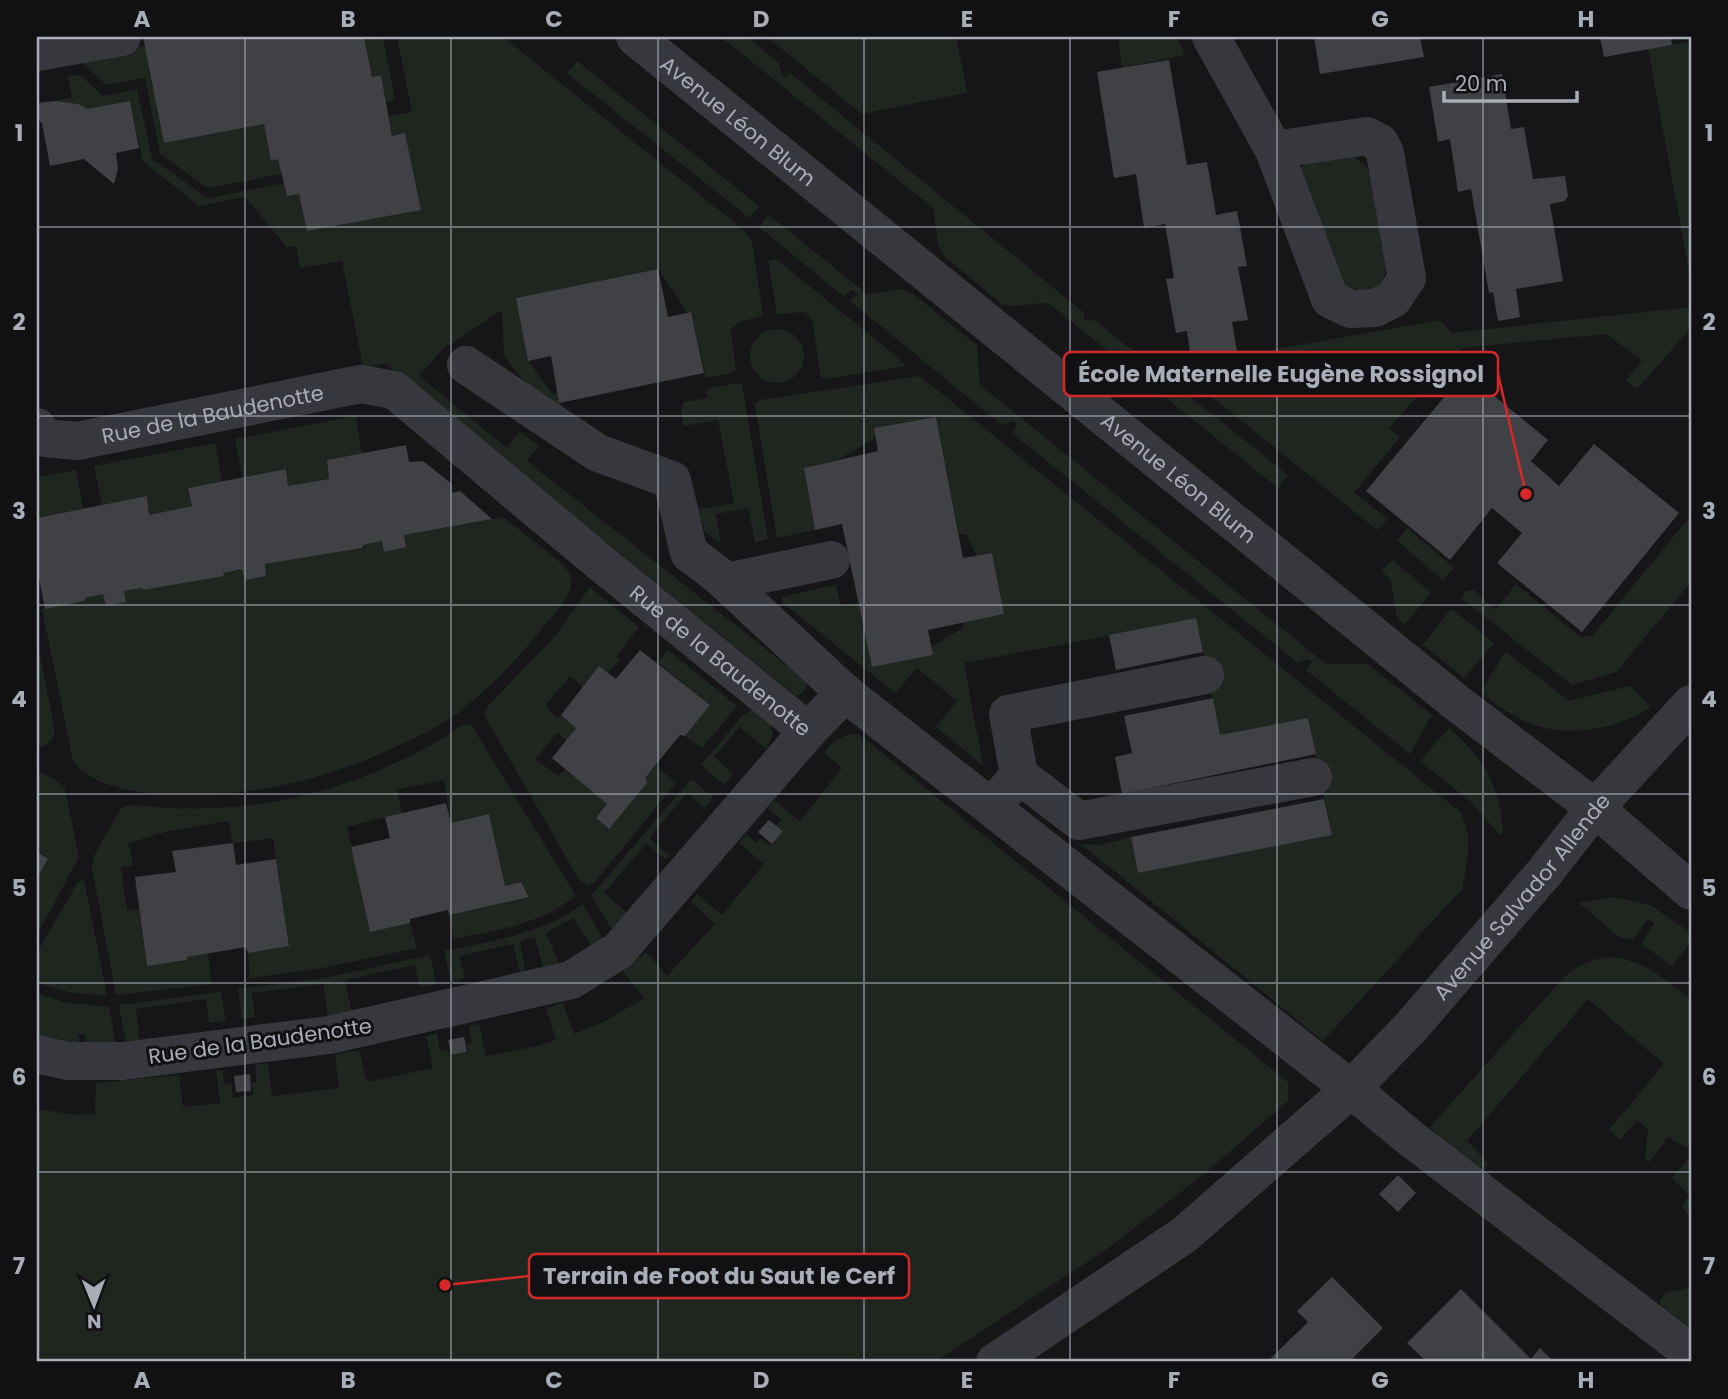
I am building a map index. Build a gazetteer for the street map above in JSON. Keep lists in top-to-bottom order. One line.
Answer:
{"streets":{"street":["Avenue Léon Blum","Rue de la Baudenotte","Avenue Salvador Allende"]},"crossings":[["Avenue Léon Blum","Avenue Salvador Allende"]],"places":["École Maternelle Eugène Rossignol","Terrain de Foot du Saut le Cerf"],"scale_bar":"20 m","north":"bottom","grid":{"columns":["A","B","C","D","E","F","G","H"],"rows":["1","2","3","4","5","6","7"]}}
